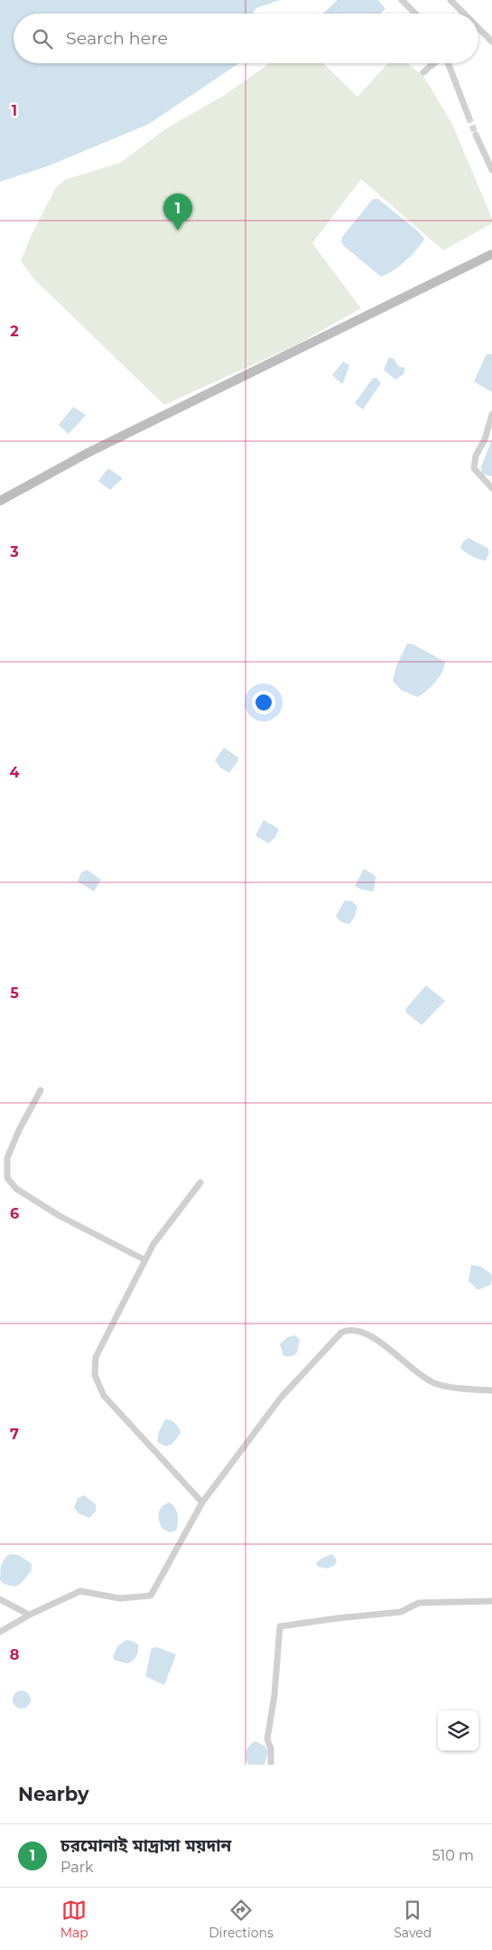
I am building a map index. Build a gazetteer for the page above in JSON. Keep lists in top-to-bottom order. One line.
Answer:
{"page":{"search":"Search here","pins":"1","heading":"Nearby","list":[{"mark":"1","name":"চরমোনাই মাদ্রাসা ময়দান","note":"Park","value":"510 m"}],"nav":["Map","Directions","Saved"]},"grid":{"rows":["1","2","3","4","5","6","7","8"]}}
